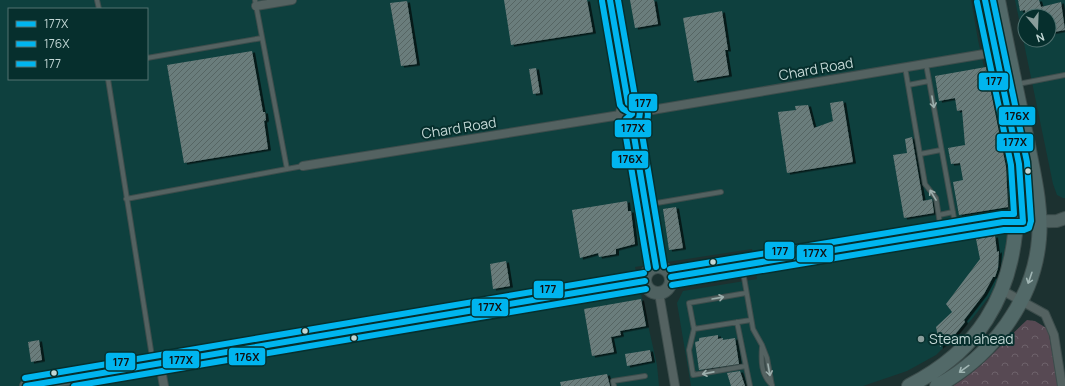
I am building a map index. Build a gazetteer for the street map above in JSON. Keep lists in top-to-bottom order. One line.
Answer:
{"streets":{"street":["Chard Road"]},"places":["Steam ahead"],"lines":["transit line 177X","transit line 176X","transit line 177"],"legend":["177X","176X","177"],"north":"bottom"}
